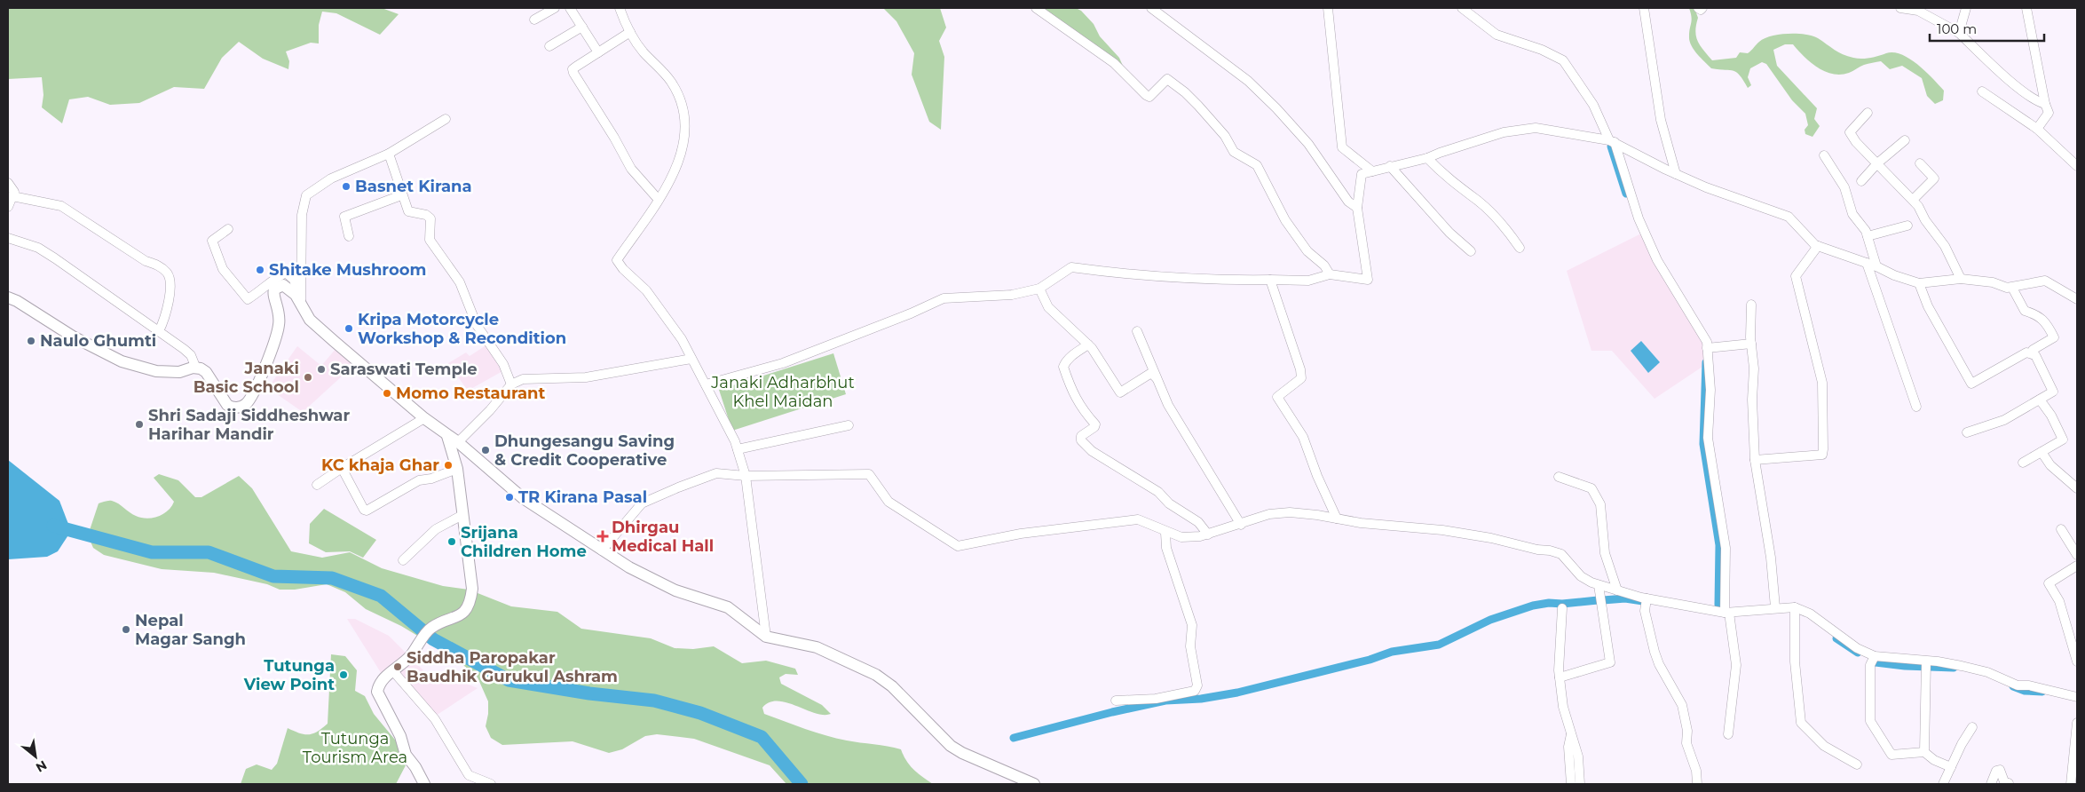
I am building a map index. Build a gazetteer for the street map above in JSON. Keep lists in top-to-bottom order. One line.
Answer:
{"parks":["Janaki Adharbhut Khel Maidan","Tutunga Tourism Area"],"places":{"other":["Basnet Kirana","Shitake Mushroom","Kripa Motorcycle Workshop & Recondition","Naulo Ghumti","Saraswati Temple","Janaki Basic School","Momo Restaurant","Shri Sadaji Siddheshwar Harihar Mandir","Dhungesangu Saving & Credit Cooperative","KC khaja Ghar","TR Kirana Pasal","Srijana Children Home","Nepal Magar Sangh","Siddha Paropakar Baudhik Gurukul Ashram","Tutunga View Point"],"health":["Dhirgau Medical Hall"]},"scale_bar":"100 m","north":"bottom right"}
